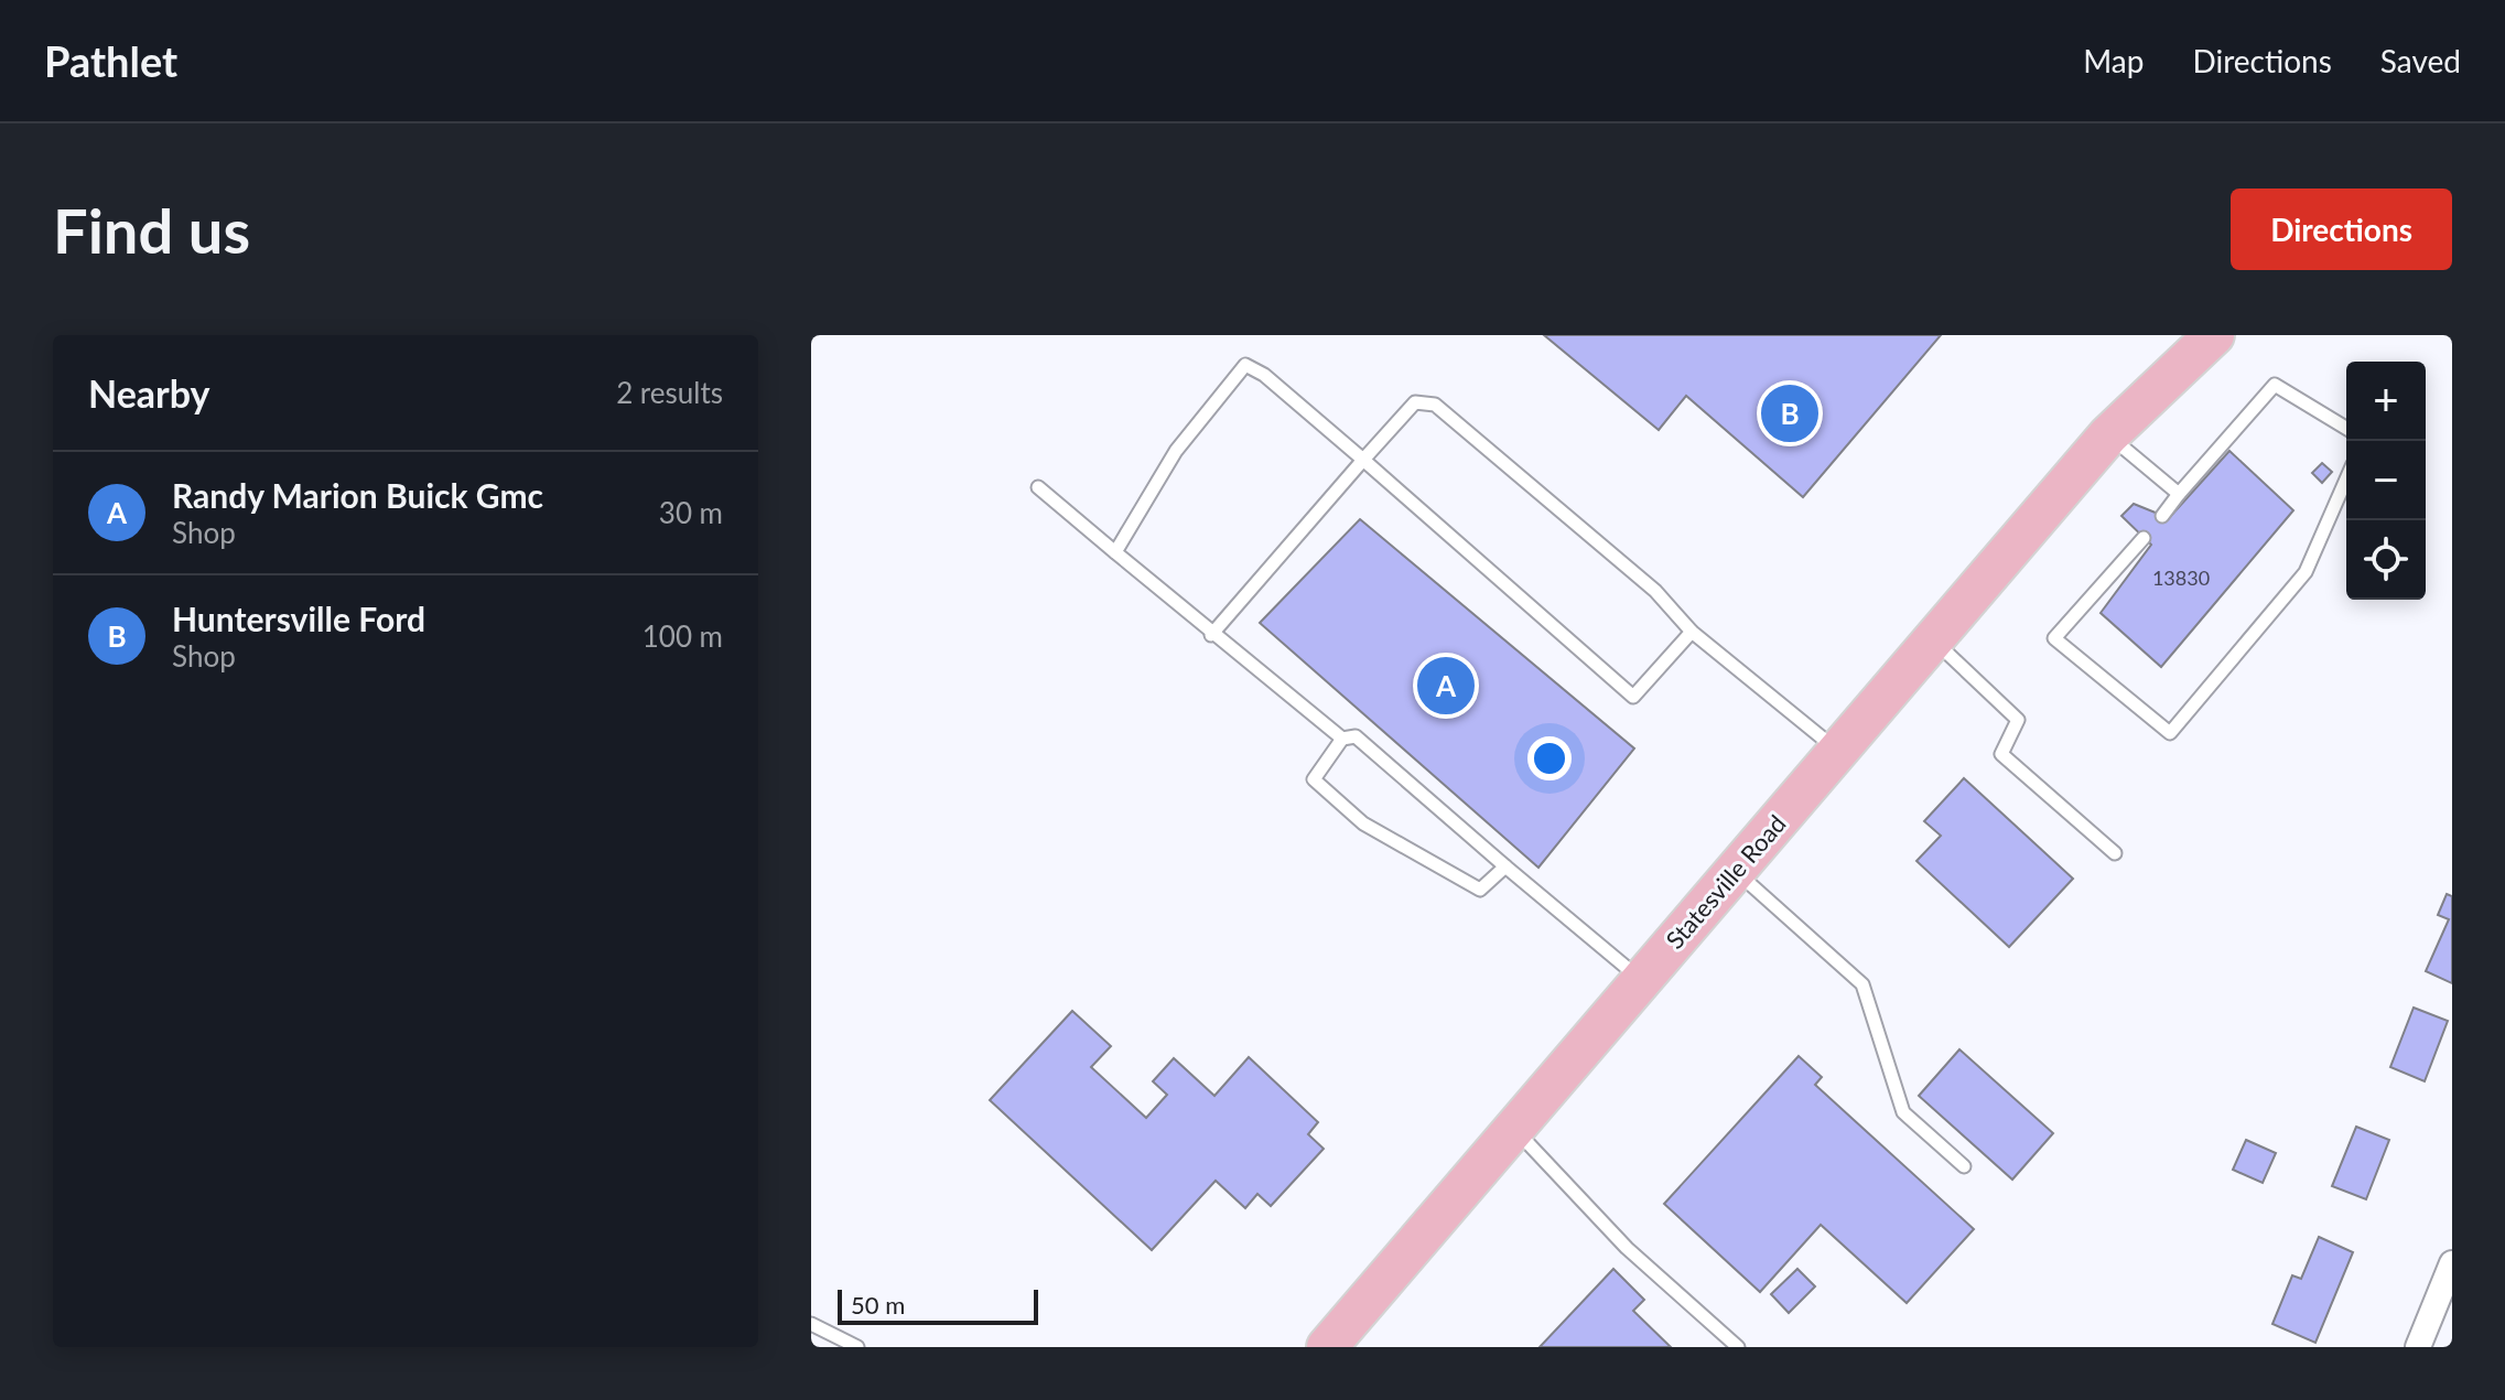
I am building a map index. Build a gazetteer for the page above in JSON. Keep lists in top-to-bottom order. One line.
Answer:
{"streets":{"main road":["Statesville Road"]},"house_numbers":["13830"],"scale_bar":"50 m","page":{"header":"Pathlet","nav":["Map","Directions","Saved"],"buttons":"Directions","title":"Find us","heading":["Nearby","2 results"],"map_buttons":["+","−"],"pins":["B","A"],"list":[{"mark":"A","name":"Randy Marion Buick Gmc","note":"Shop","value":"30 m"},{"mark":"B","name":"Huntersville Ford","note":"Shop","value":"100 m"}],"scale":"50 m"}}
